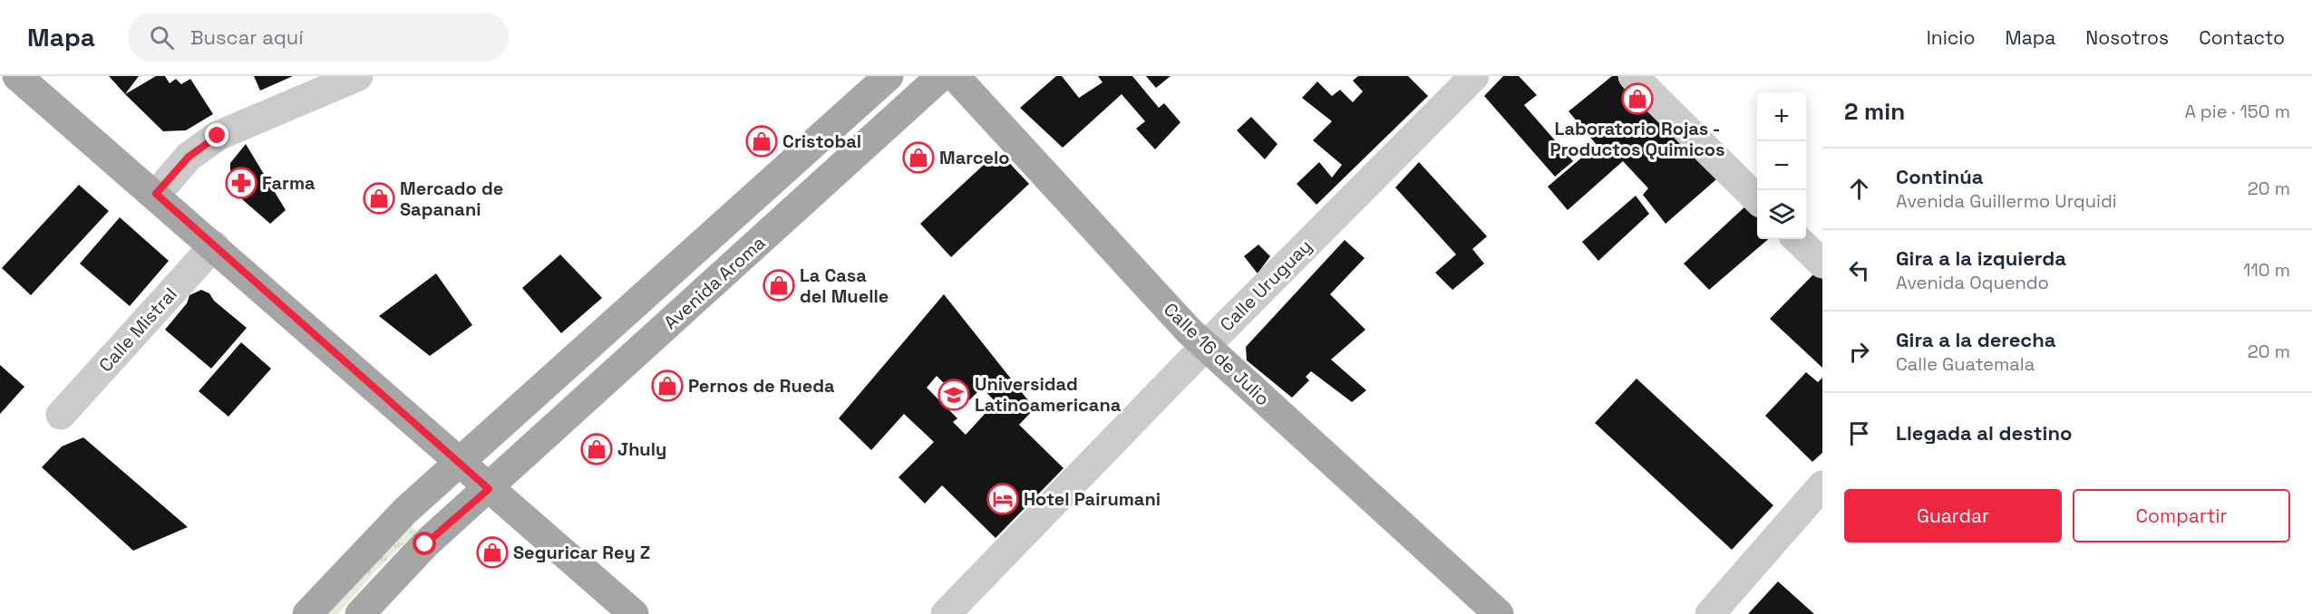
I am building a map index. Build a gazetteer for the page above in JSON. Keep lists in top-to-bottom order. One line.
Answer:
{"streets":{"main road":["Avenida Aroma","Calle 16 de Julio"],"street":["Calle Uruguay","Calle Mistral"]},"crossings":[["Calle Uruguay","Calle 16 de Julio"]],"places":{"shop":["Laboratorio Rojas - Productos Quimicos","Cristobal","Marcelo","Mercado de Sapanani","La Casa del Muelle","Pernos de Rueda","Jhuly","Seguricar Rey Z"],"pharmacy":["Farma"],"school or university":["Universidad Latinoamericana"],"hotel":["Hotel Pairumani"]},"page":{"header":"Mapa","search":"Buscar aquí","nav":["Inicio","Mapa","Nosotros","Contacto"],"heading":["2 min","A pie · 150 m"],"map_buttons":["+","−"],"list":[["Continúa","Avenida Guillermo Urquidi","20 m"],["Gira a la izquierda","Avenida Oquendo","110 m"],["Gira a la derecha","Calle Guatemala","20 m"],"Llegada al destino"],"buttons":["Guardar","Compartir"]}}
